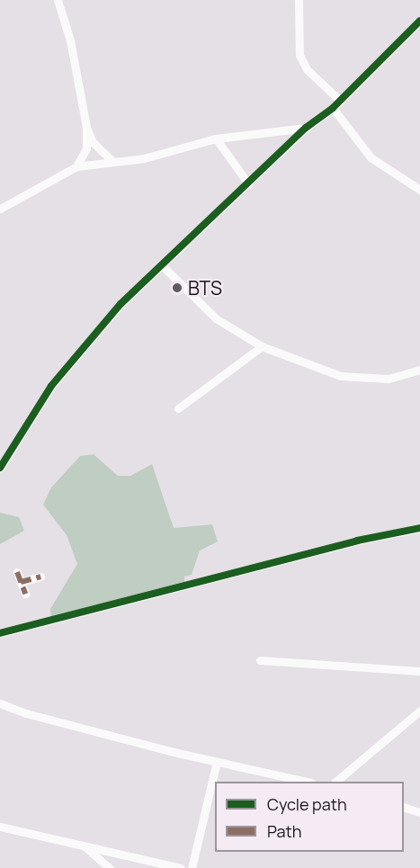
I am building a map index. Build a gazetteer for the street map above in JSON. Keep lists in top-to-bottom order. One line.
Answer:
{"places":["BTS"],"legend":["Cycle path","Path"]}
